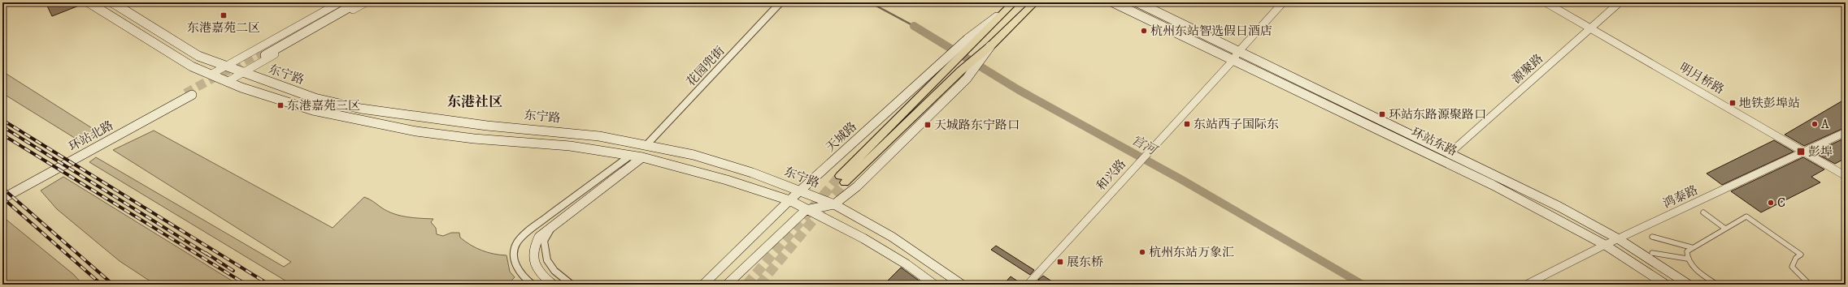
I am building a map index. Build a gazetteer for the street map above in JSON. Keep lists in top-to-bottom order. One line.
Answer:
{"streets":{"main road":["东宁路","环站北路","天城路","环站东路"],"street":["花园兜街","源聚路","明月桥路","和兴路","鸿泰路"]},"crossings":[["花园兜街","东宁路"],["源聚路","明月桥路"],["源聚路","环站东路"],["东宁路","天城路"],["明月桥路","鸿泰路"],["环站东路","和兴路"],["环站东路","鸿泰路"]],"districts":["东港社区"],"water":["官河"],"places":{"transit":["东港嘉苑二区","地铁彭埠站","东港嘉苑三区","环站东路源聚路口","东站西子国际东","天城路东宁路口","彭埠","展东桥"],"other":["杭州东站智选假日酒店","A","C","杭州东站万象汇"]}}
